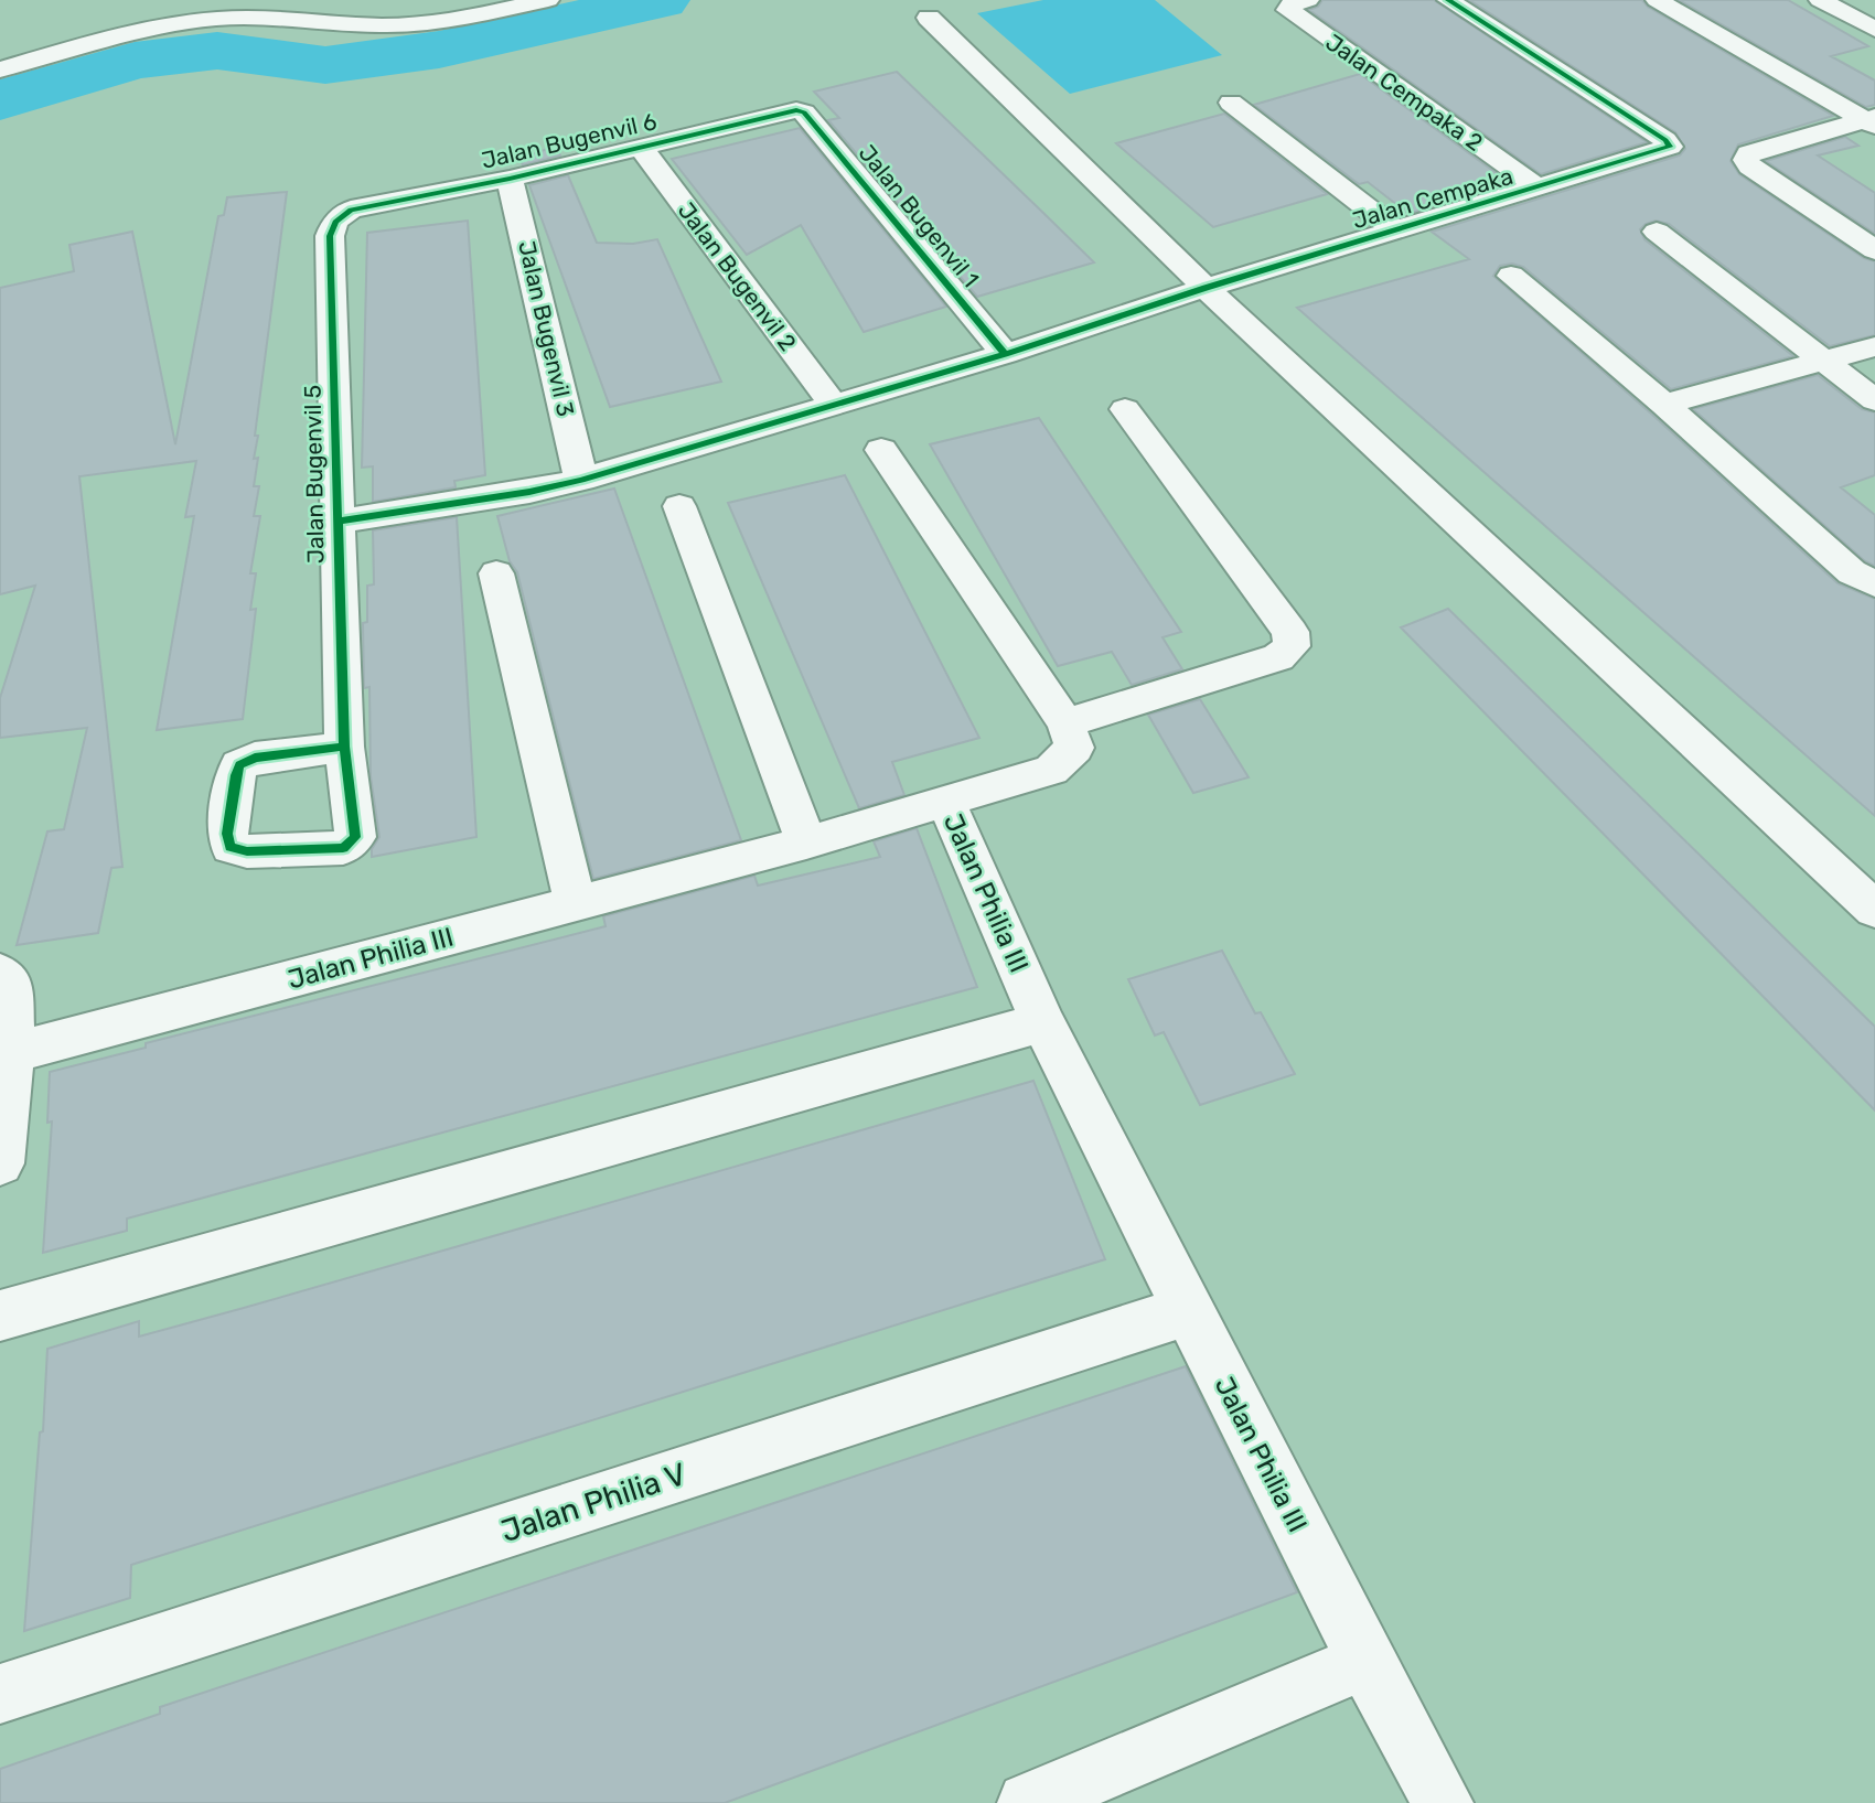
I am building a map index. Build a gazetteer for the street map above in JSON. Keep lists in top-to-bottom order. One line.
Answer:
{"streets":{"street":["Jalan Cempaka 2","Jalan Bugenvil 6","Jalan Cempaka","Jalan Bugenvil 1","Jalan Bugenvil 2","Jalan Bugenvil 3","Jalan Bugenvil 5","Jalan Philia III","Jalan Philia V"]},"crossings":[["Jalan Cempaka 2","Jalan Cempaka"],["Jalan Bugenvil 6","Jalan Bugenvil 1"],["Jalan Bugenvil 6","Jalan Bugenvil 2"],["Jalan Bugenvil 6","Jalan Bugenvil 3"],["Jalan Bugenvil 6","Jalan Bugenvil 5"],["Jalan Cempaka","Jalan Bugenvil 1"],["Jalan Cempaka","Jalan Bugenvil 2"],["Jalan Cempaka","Jalan Bugenvil 3"],["Jalan Cempaka","Jalan Bugenvil 5"],["Jalan Philia III","Jalan Philia V"]]}
